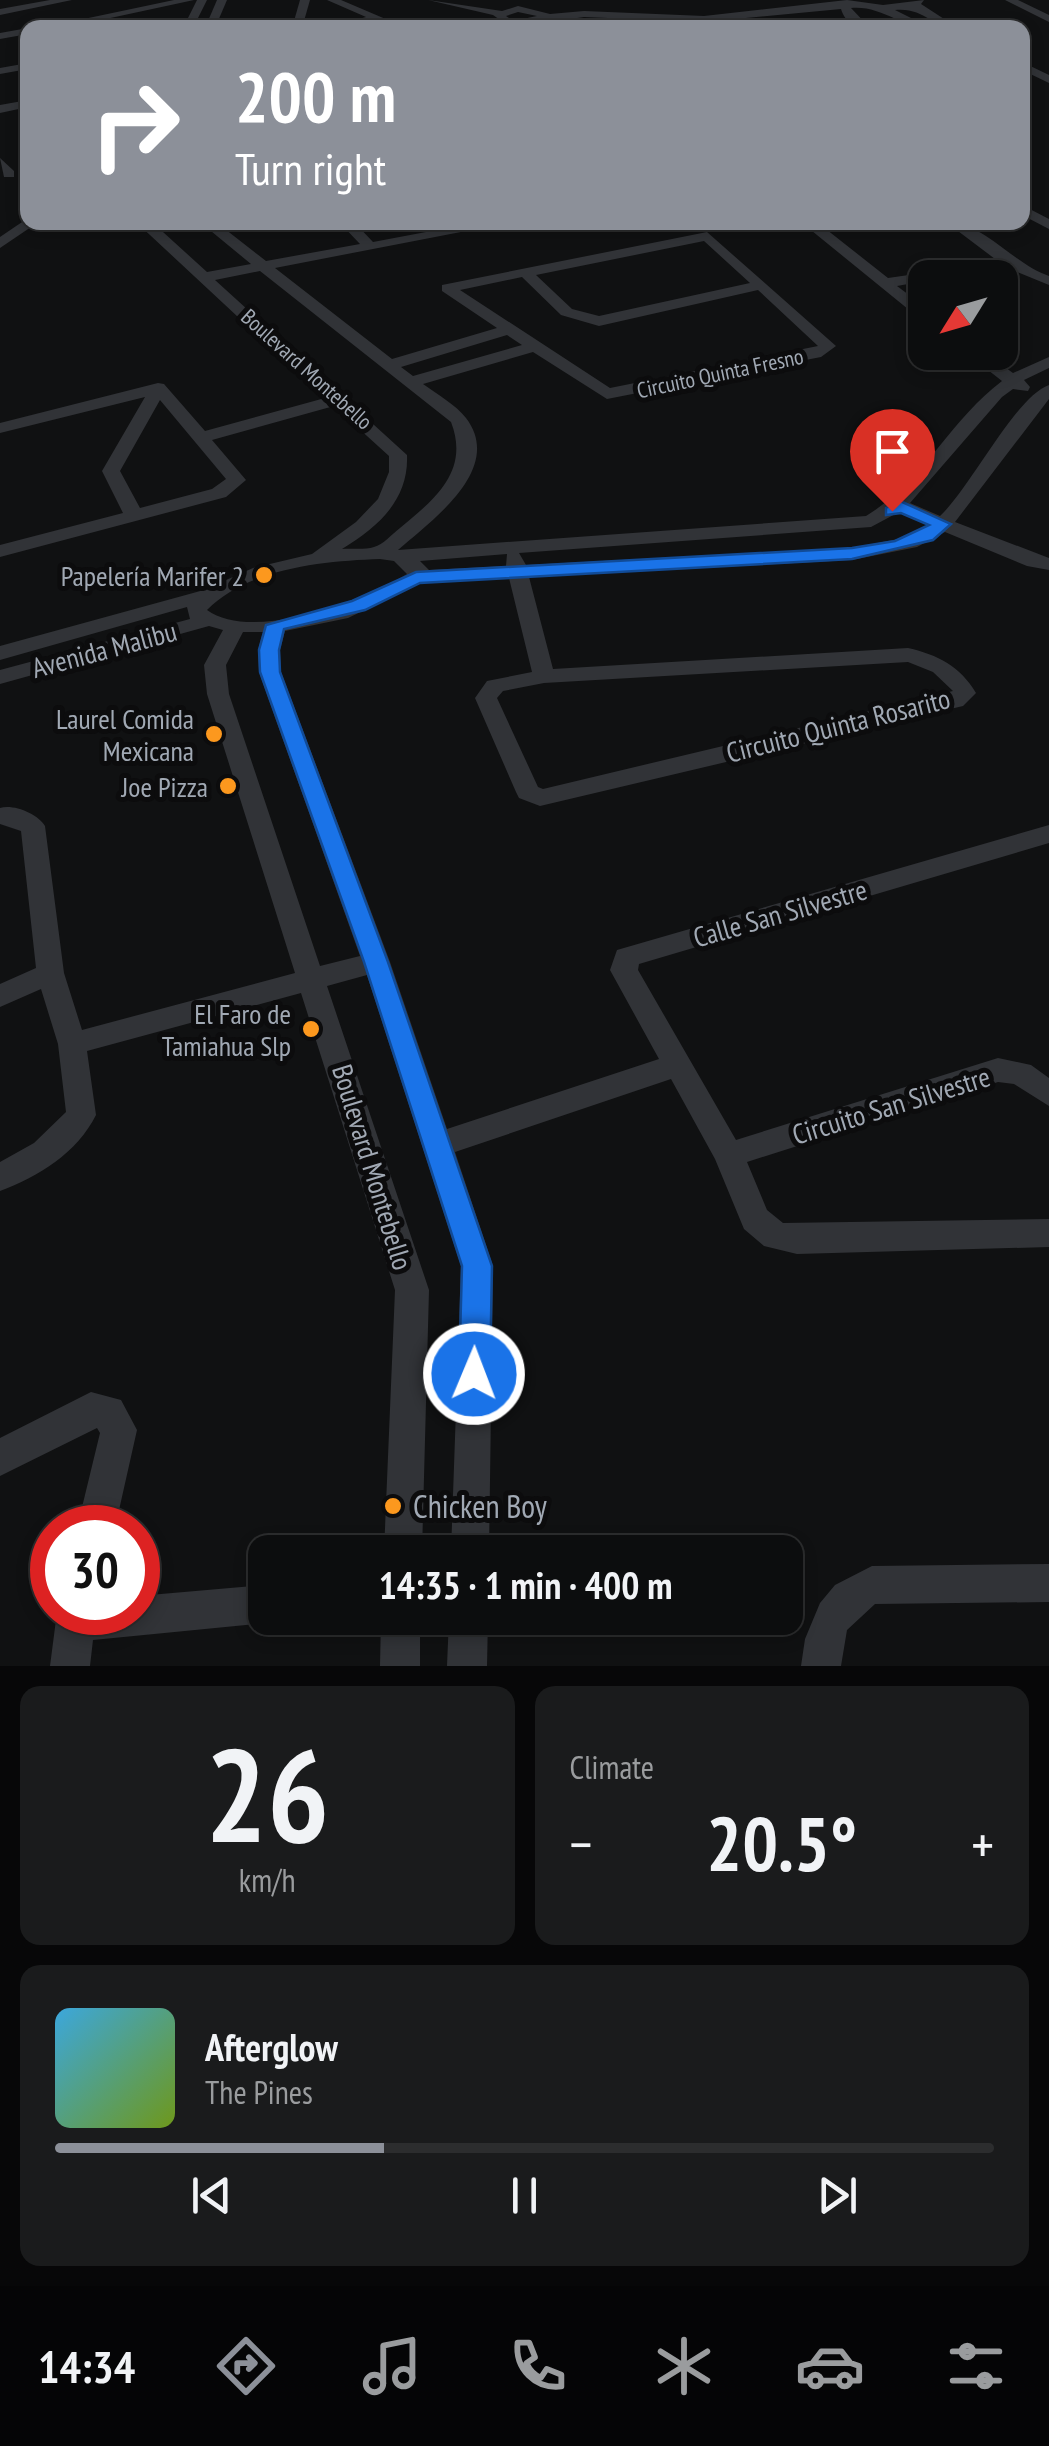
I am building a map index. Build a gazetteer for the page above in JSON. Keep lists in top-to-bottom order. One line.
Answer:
{"streets":{"street":["Boulevard Montebello","Circuito Quinta Fresno","Avenida Malibu","Circuito Quinta Rosarito","Calle San Silvestre","Circuito San Silvestre"]},"crossings":[["Boulevard Montebello","Avenida Malibu"],["Calle San Silvestre","Circuito San Silvestre"]],"places":["Papelería Marifer 2","Laurel Comida Mexicana","Joe Pizza","El Faro de Tamiahua Slp","Chicken Boy"],"north":"bottom left","page":{"turn":["200 m","Turn right"],"limit":"30","trip":"14:35 · 1 min · 400 m","tile":[["26","km/h"],"Climate"],"heat":["−","20.5°","+"],"song":["Afterglow","The Pines"],"tabs":"14:34"}}
